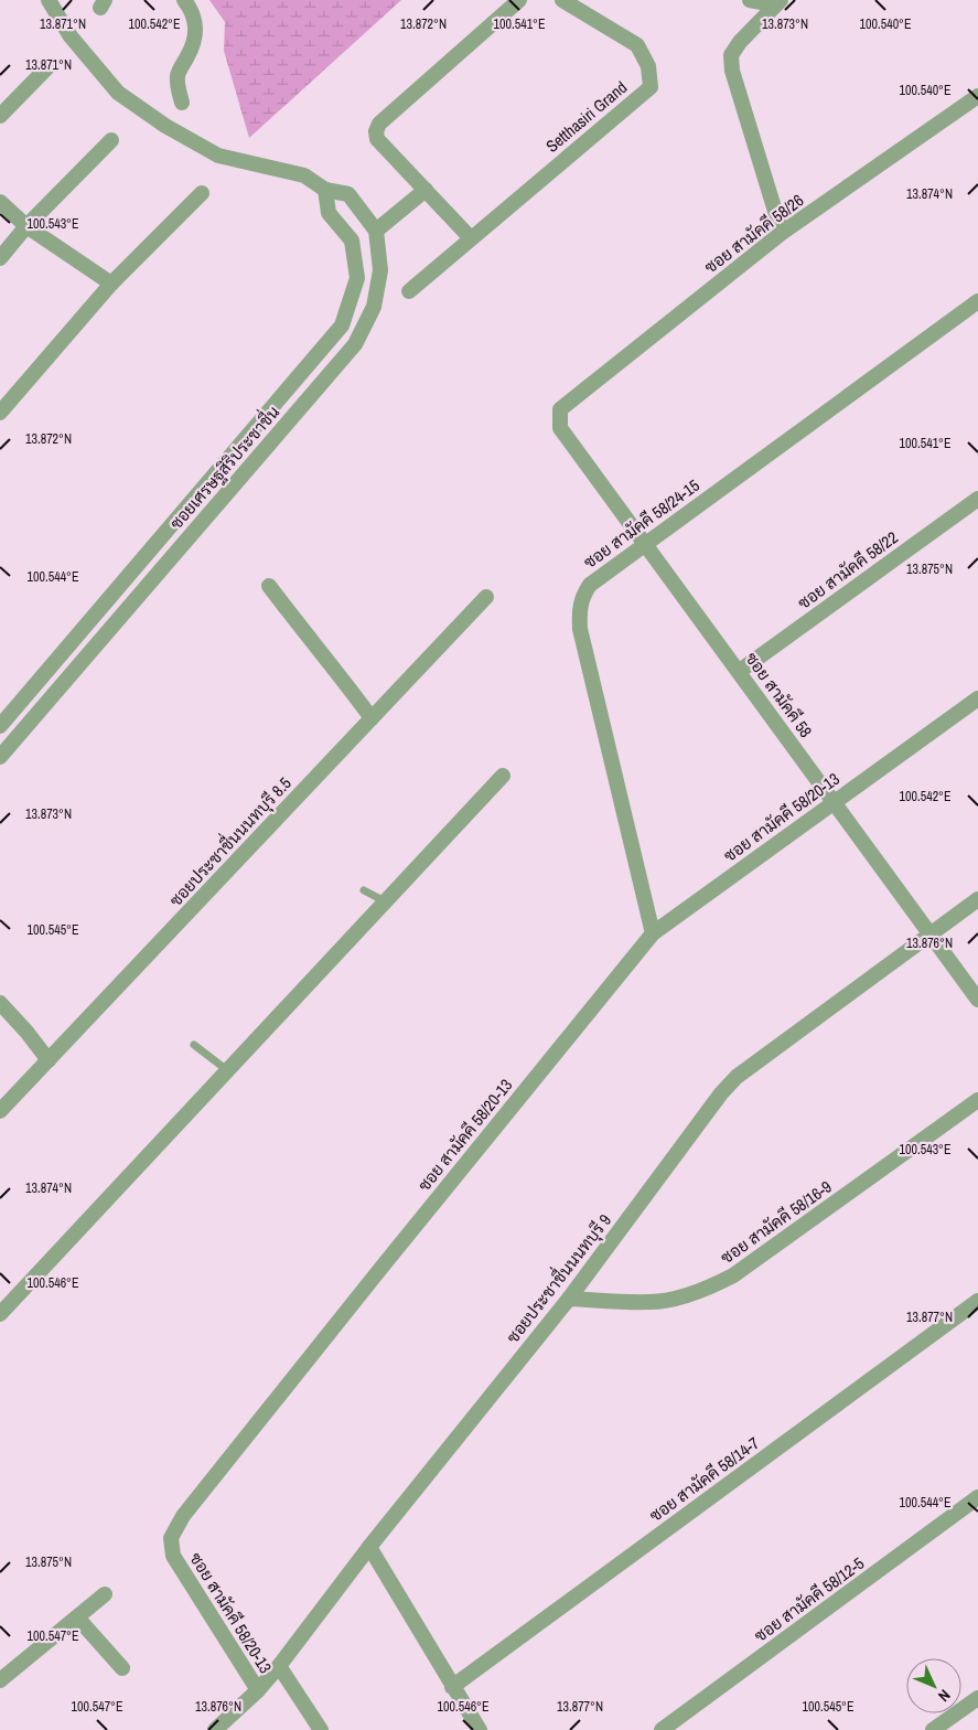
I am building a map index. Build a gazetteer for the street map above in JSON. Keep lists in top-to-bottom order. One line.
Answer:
{"streets":{"street":["Setthasiri Grand","ซอย สามัคคี 58/26","ซอยเศรษฐสิริประชาชื่น","ซอย สามัคคี 58/24-15","ซอย สามัคคี 58/22","ซอย สามัคคี 58","ซอย สามัคคี 58/20-13","ซอยประชาชื่นนนทบุรี 8.5","ซอย สามัคคี 58/16-9","ซอยประชาชื่นนนทบุรี 9","ซอย สามัคคี 58/14-7","ซอย สามัคคี 58/12-5"]},"crossings":[["ซอย สามัคคี 58/26","ซอย สามัคคี 58"],["ซอย สามัคคี 58/24-15","ซอย สามัคคี 58"],["ซอย สามัคคี 58/24-15","ซอย สามัคคี 58/20-13"],["ซอย สามัคคี 58/22","ซอย สามัคคี 58"],["ซอย สามัคคี 58","ซอย สามัคคี 58/20-13"],["ซอย สามัคคี 58","ซอยประชาชื่นนนทบุรี 9"],["ซอย สามัคคี 58/20-13","ซอยประชาชื่นนนทบุรี 9"],["ซอย สามัคคี 58/16-9","ซอยประชาชื่นนนทบุรี 9"]],"north":"bottom right","coordinates":["100.542°E","100.541°E","100.540°E","13.871°N","13.872°N","13.873°N","13.874°N","100.543°E","13.875°N","100.544°E","100.545°E","13.876°N","100.546°E","13.877°N","100.547°E"]}
